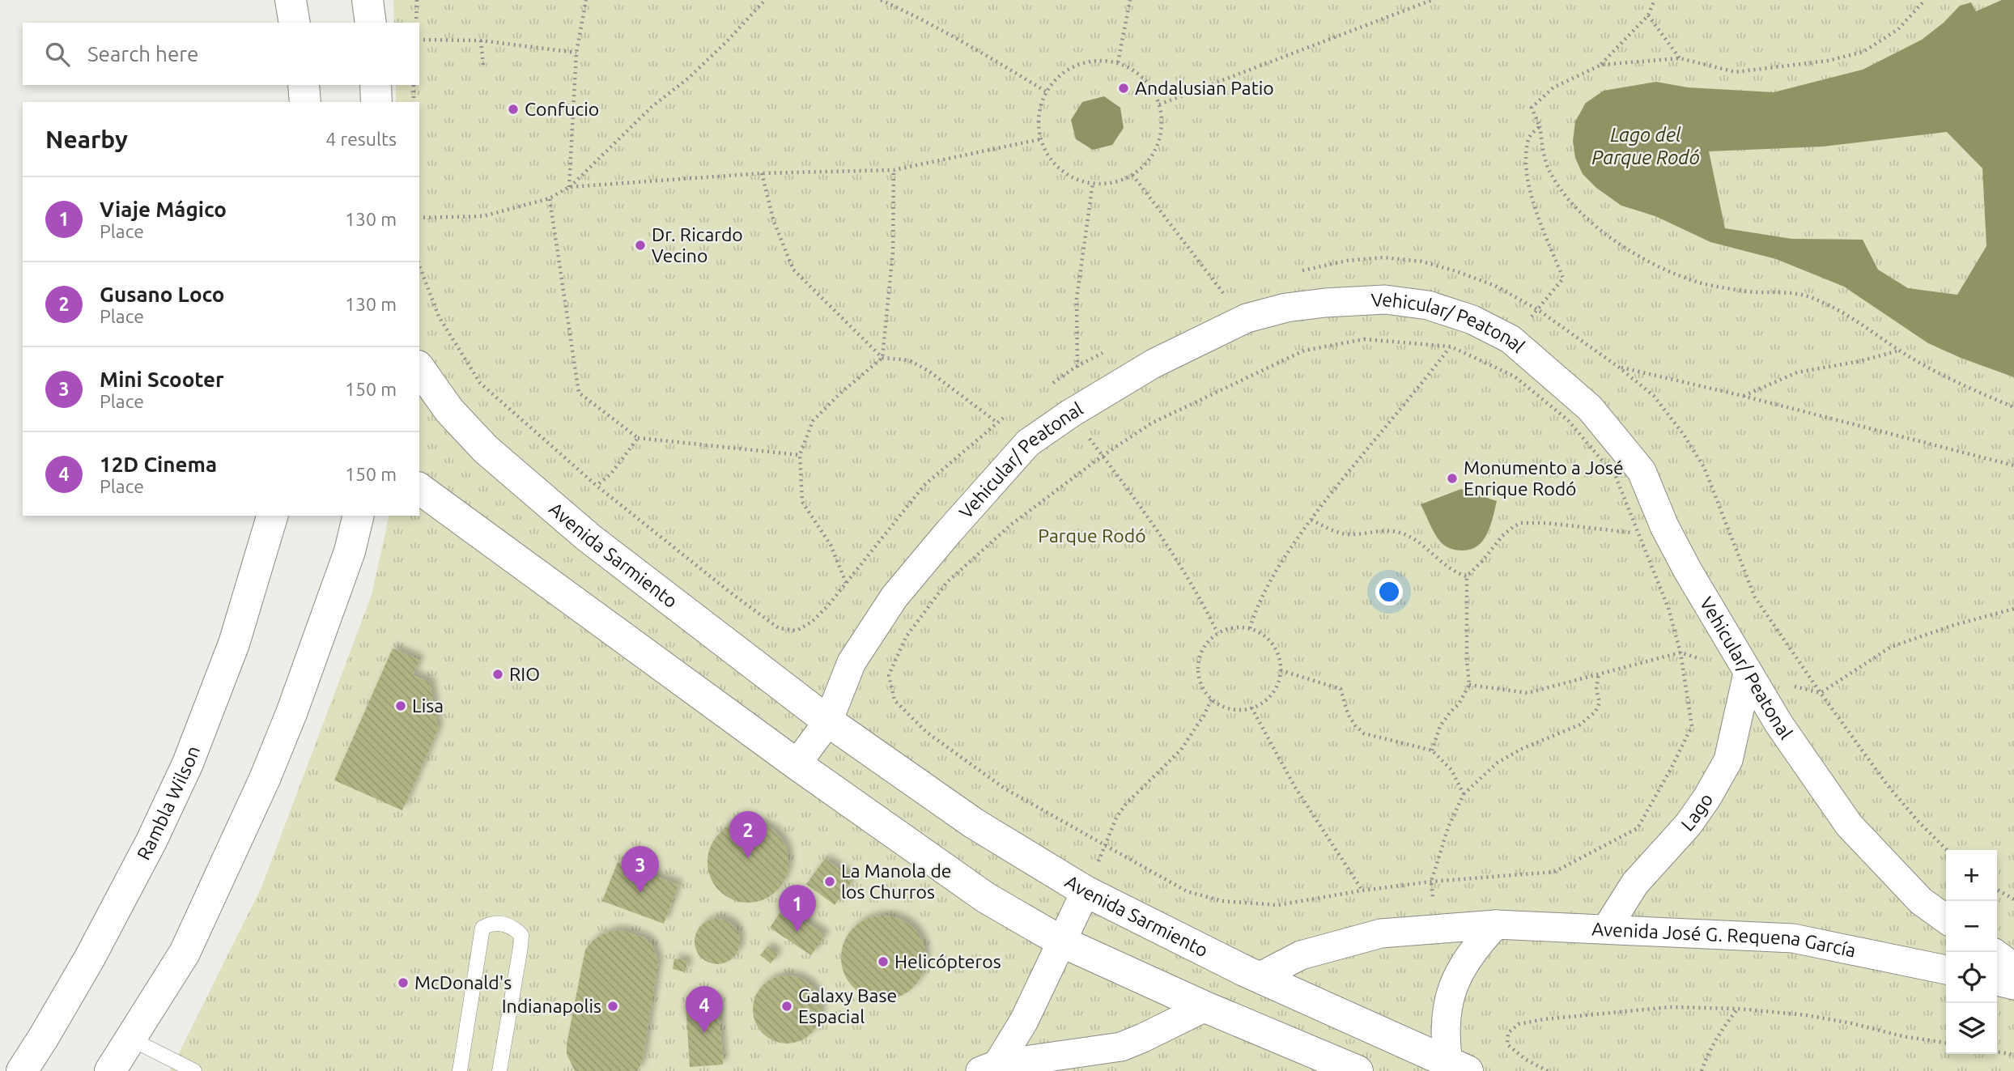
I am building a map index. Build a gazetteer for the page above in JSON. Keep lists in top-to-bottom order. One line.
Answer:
{"streets":{"street":["Vehicular/ Peatonal","Avenida Sarmiento","Rambla Wilson","Lago","Avenida José G. Requena García"]},"crossings":[["Vehicular/ Peatonal","Avenida Sarmiento"],["Vehicular/ Peatonal","Lago"],["Avenida Sarmiento","Avenida José G. Requena García"],["Lago","Avenida José G. Requena García"]],"water":["Lago del Parque Rodó"],"parks":["Parque Rodó"],"places":["Andalusian Patio","Confucio","Dr. Ricardo Vecino","Monumento a José Enrique Rodó","RIO","Lisa","La Manola de los Churros","Helicópteros","McDonald's","Indianapolis","Galaxy Base Espacial"],"page":{"search":"Search here","heading":["Nearby","4 results"],"list":[{"mark":"1","name":"Viaje Mágico","note":"Place","value":"130 m"},{"mark":"2","name":"Gusano Loco","note":"Place","value":"130 m"},{"mark":"3","name":"Mini Scooter","note":"Place","value":"150 m"},{"mark":"4","name":"12D Cinema","note":"Place","value":"150 m"}],"pins":["2","3","1","4"],"map_buttons":["+","−"]}}
